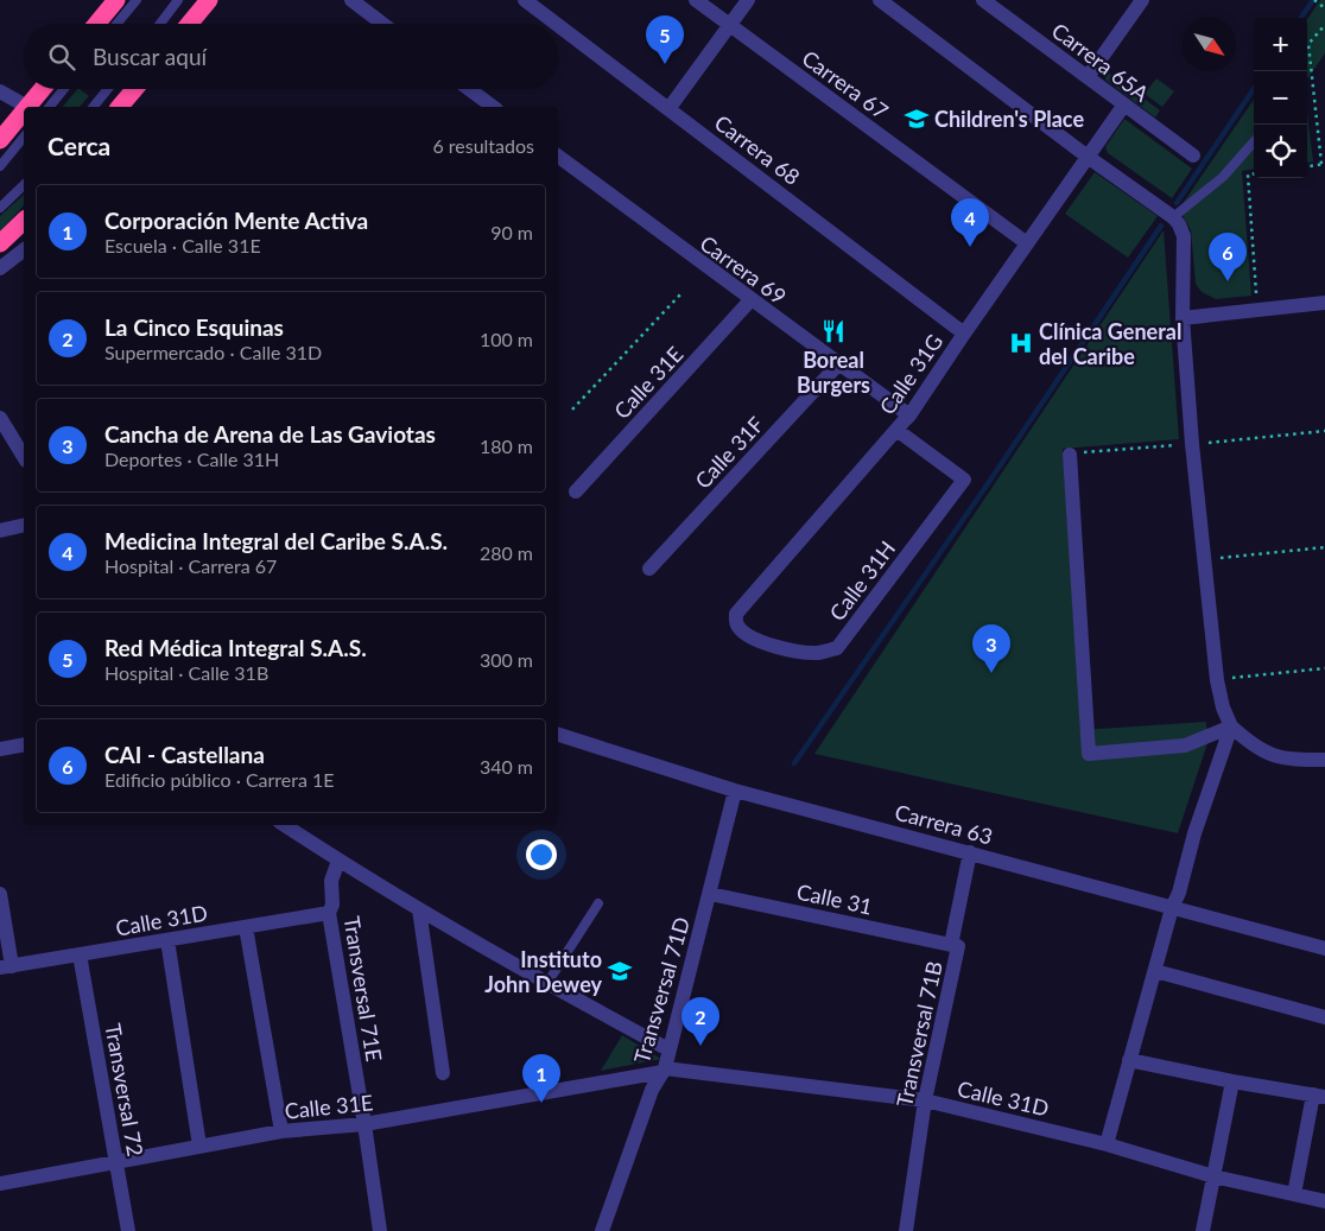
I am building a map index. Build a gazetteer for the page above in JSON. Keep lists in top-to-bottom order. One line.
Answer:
{"streets":{"street":["Carrera 65A","Carrera 67","Carrera 68","Carrera 69","Calle 31G","Calle 31E","Calle 31F","Calle 31H","Carrera 63","Calle 31","Calle 31D","Transversal 71E","Transversal 71D","Transversal 71B","Transversal 72"]},"crossings":[["Carrera 65A","Calle 31G"],["Carrera 67","Calle 31G"],["Carrera 68","Calle 31G"],["Carrera 69","Calle 31G"],["Carrera 69","Calle 31E"],["Carrera 69","Calle 31F"],["Calle 31G","Calle 31H"],["Calle 31E","Calle 31D"],["Calle 31E","Transversal 71E"],["Calle 31E","Transversal 71D"],["Calle 31E","Transversal 72"],["Carrera 63","Transversal 71D"],["Carrera 63","Transversal 71B"],["Calle 31","Transversal 71D"],["Calle 31","Transversal 71B"],["Calle 31D","Transversal 71E"],["Calle 31D","Transversal 71D"],["Calle 31D","Transversal 71B"],["Calle 31D","Transversal 72"]],"places":{"school or university":["Children's Place","Instituto John Dewey"],"restaurant":["Boreal Burgers"],"hospital":["Clínica General del Caribe"]},"north":"bottom right","page":{"pins":["5","4","6","3","2","1"],"map_buttons":["+","−"],"search":"Buscar aquí","heading":["Cerca","6 resultados"],"list":[{"mark":"1","name":"Corporación Mente Activa","note":"Escuela · Calle 31E","value":"90 m"},{"mark":"2","name":"La Cinco Esquinas","note":"Supermercado · Calle 31D","value":"100 m"},{"mark":"3","name":"Cancha de Arena de Las Gaviotas","note":"Deportes · Calle 31H","value":"180 m"},{"mark":"4","name":"Medicina Integral del Caribe S.A.S.","note":"Hospital · Carrera 67","value":"280 m"},{"mark":"5","name":"Red Médica Integral S.A.S.","note":"Hospital · Calle 31B","value":"300 m"},{"mark":"6","name":"CAI - Castellana","note":"Edificio público · Carrera 1E","value":"340 m"}]}}
